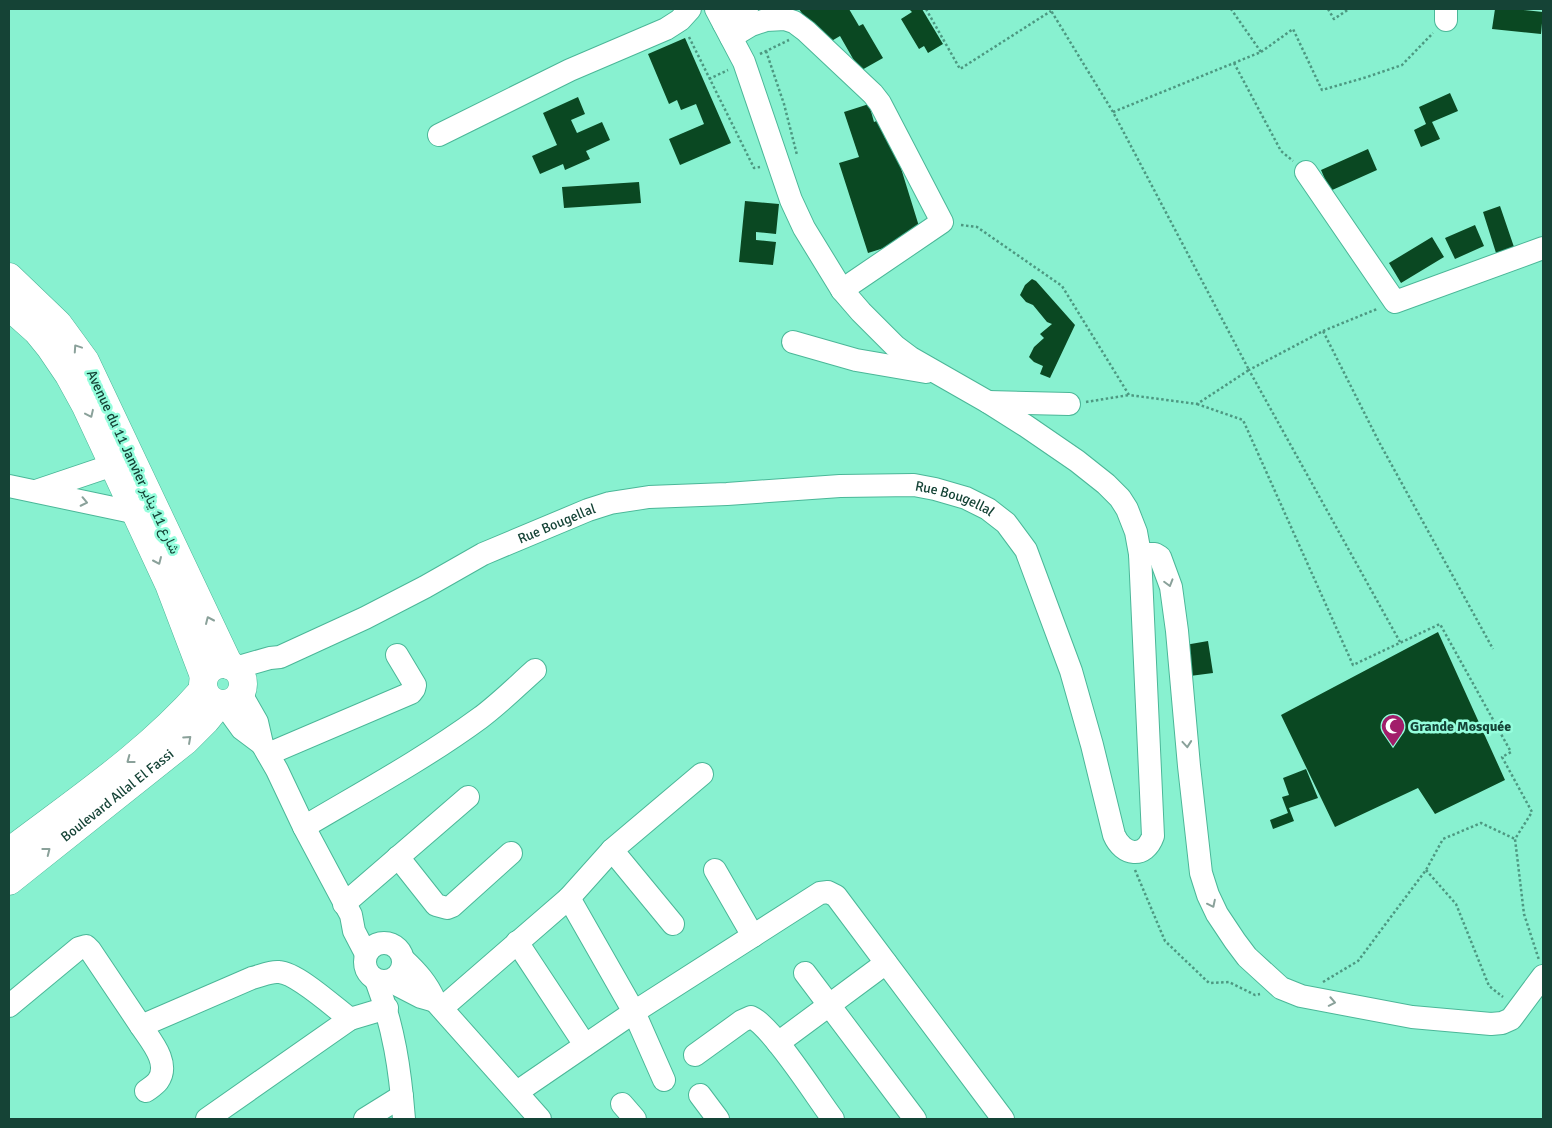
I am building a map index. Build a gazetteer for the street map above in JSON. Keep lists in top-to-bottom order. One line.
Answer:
{"streets":{"main road":["Avenue du 11 Janvier شارع 11 يناير","Boulevard Allal El Fassi"],"street":["Rue Bougellal"]},"crossings":[["Avenue du 11 Janvier شارع 11 يناير","Rue Bougellal"],["Avenue du 11 Janvier شارع 11 يناير","Boulevard Allal El Fassi"],["Rue Bougellal","Boulevard Allal El Fassi"]],"places":{"mosque":["Grande Mosquée"]}}
